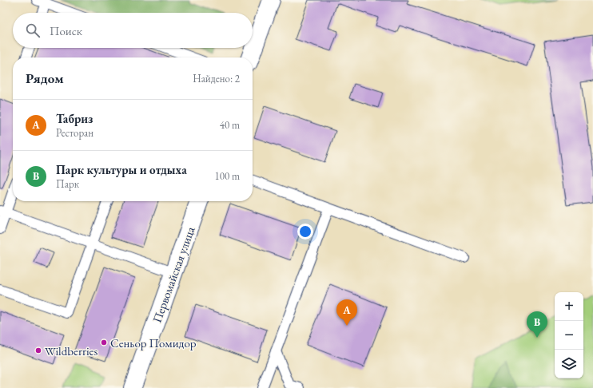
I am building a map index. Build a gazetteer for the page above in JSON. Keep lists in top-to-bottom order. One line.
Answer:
{"streets":{"main road":["Первомайская улица"]},"places":["Сеньор Помидор","Wildberries"],"page":{"search":"Поиск","heading":["Рядом","Найдено: 2"],"list":[{"mark":"A","name":"Табриз","note":"Ресторан","value":"40 m"},{"mark":"B","name":"Парк культуры и отдыха","note":"Парк","value":"100 m"}],"map_buttons":["+","−"],"pins":["A","B"]}}
